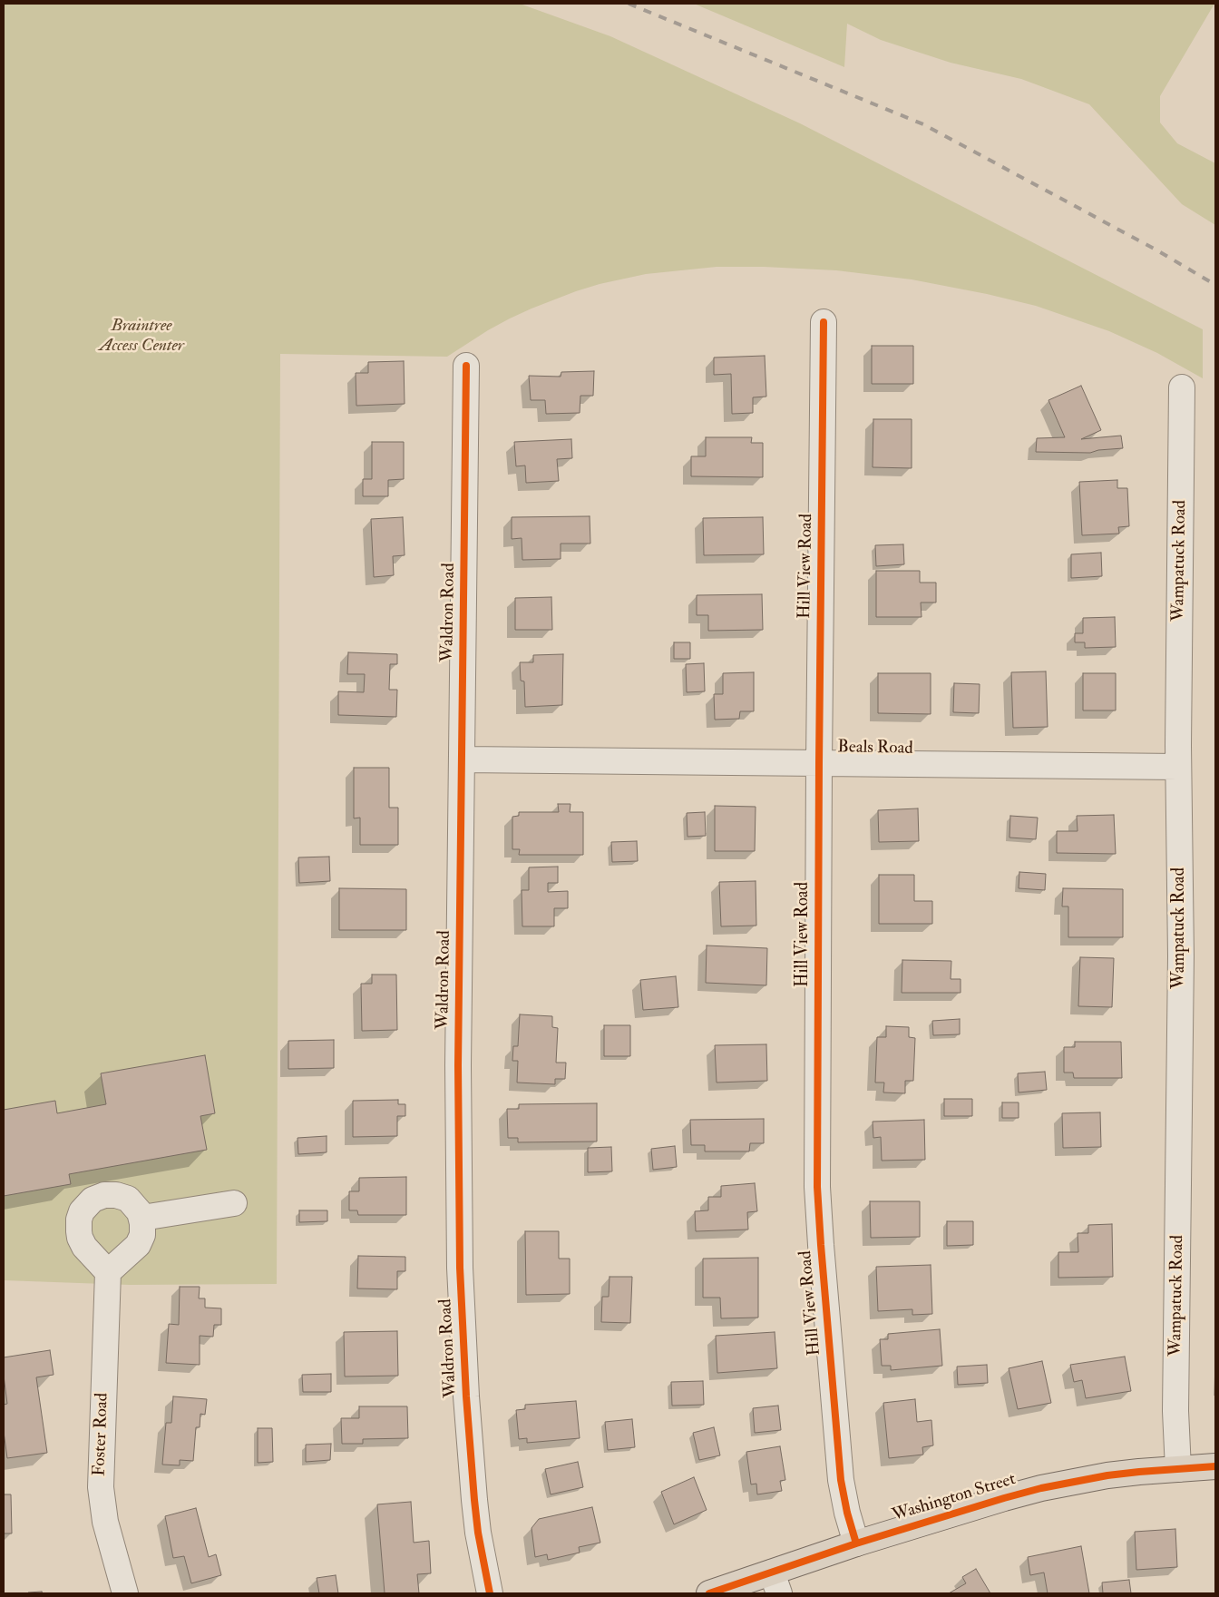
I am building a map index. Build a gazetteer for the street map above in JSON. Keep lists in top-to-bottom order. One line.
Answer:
{"streets":{"main road":["Washington Street"],"street":["Wampatuck Road","Hill View Road","Waldron Road","Beals Road","Foster Road"]},"crossings":[["Wampatuck Road","Beals Road"],["Wampatuck Road","Washington Street"],["Hill View Road","Beals Road"],["Hill View Road","Washington Street"],["Waldron Road","Beals Road"]],"parks":["Braintree Access Center"]}
